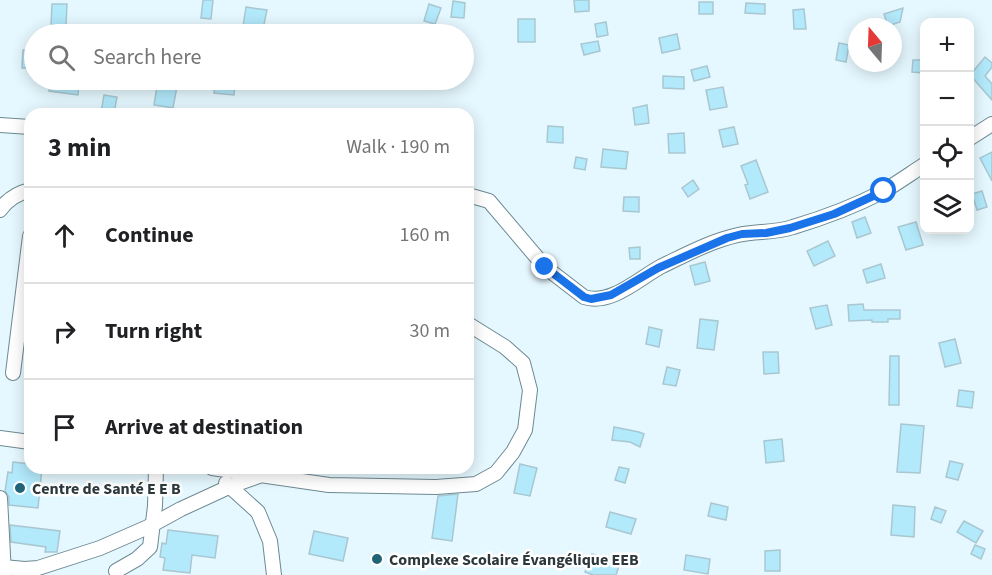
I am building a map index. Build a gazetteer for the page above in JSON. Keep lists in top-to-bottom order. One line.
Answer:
{"places":["Centre de Santé E E B","Complexe Scolaire Évangélique EEB"],"north":"top","page":{"map_buttons":["+","−"],"search":"Search here","heading":["3 min","Walk · 190 m"],"list":[["Continue","160 m"],["Turn right","30 m"],"Arrive at destination"]}}
